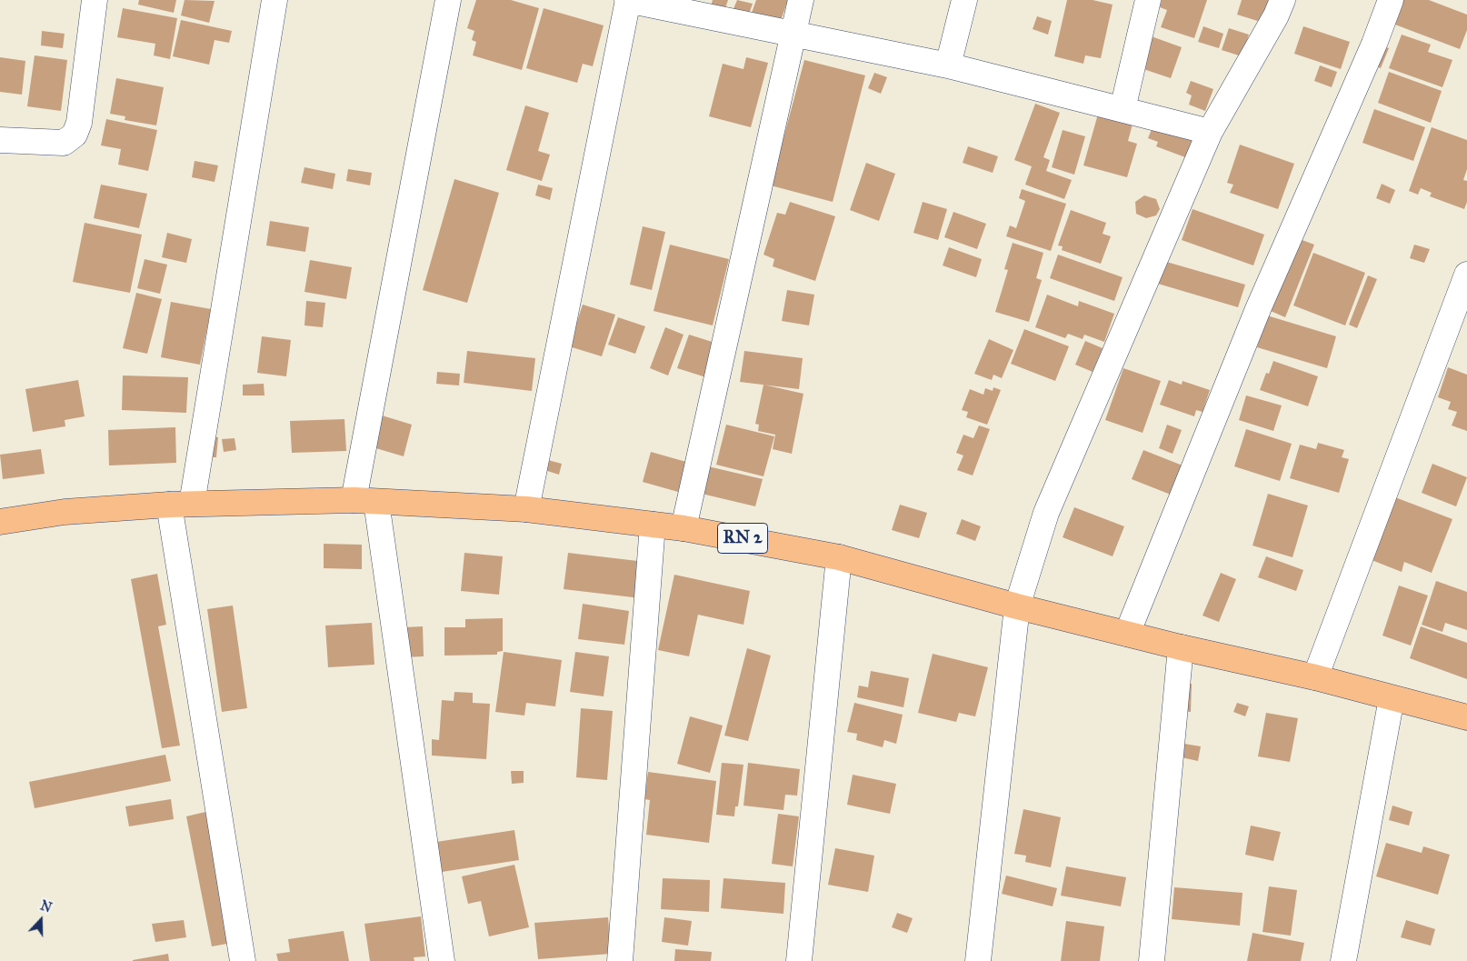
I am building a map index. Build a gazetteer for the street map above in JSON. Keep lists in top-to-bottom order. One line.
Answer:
{"streets":{"highway":["RN 2"]},"north":"top"}
